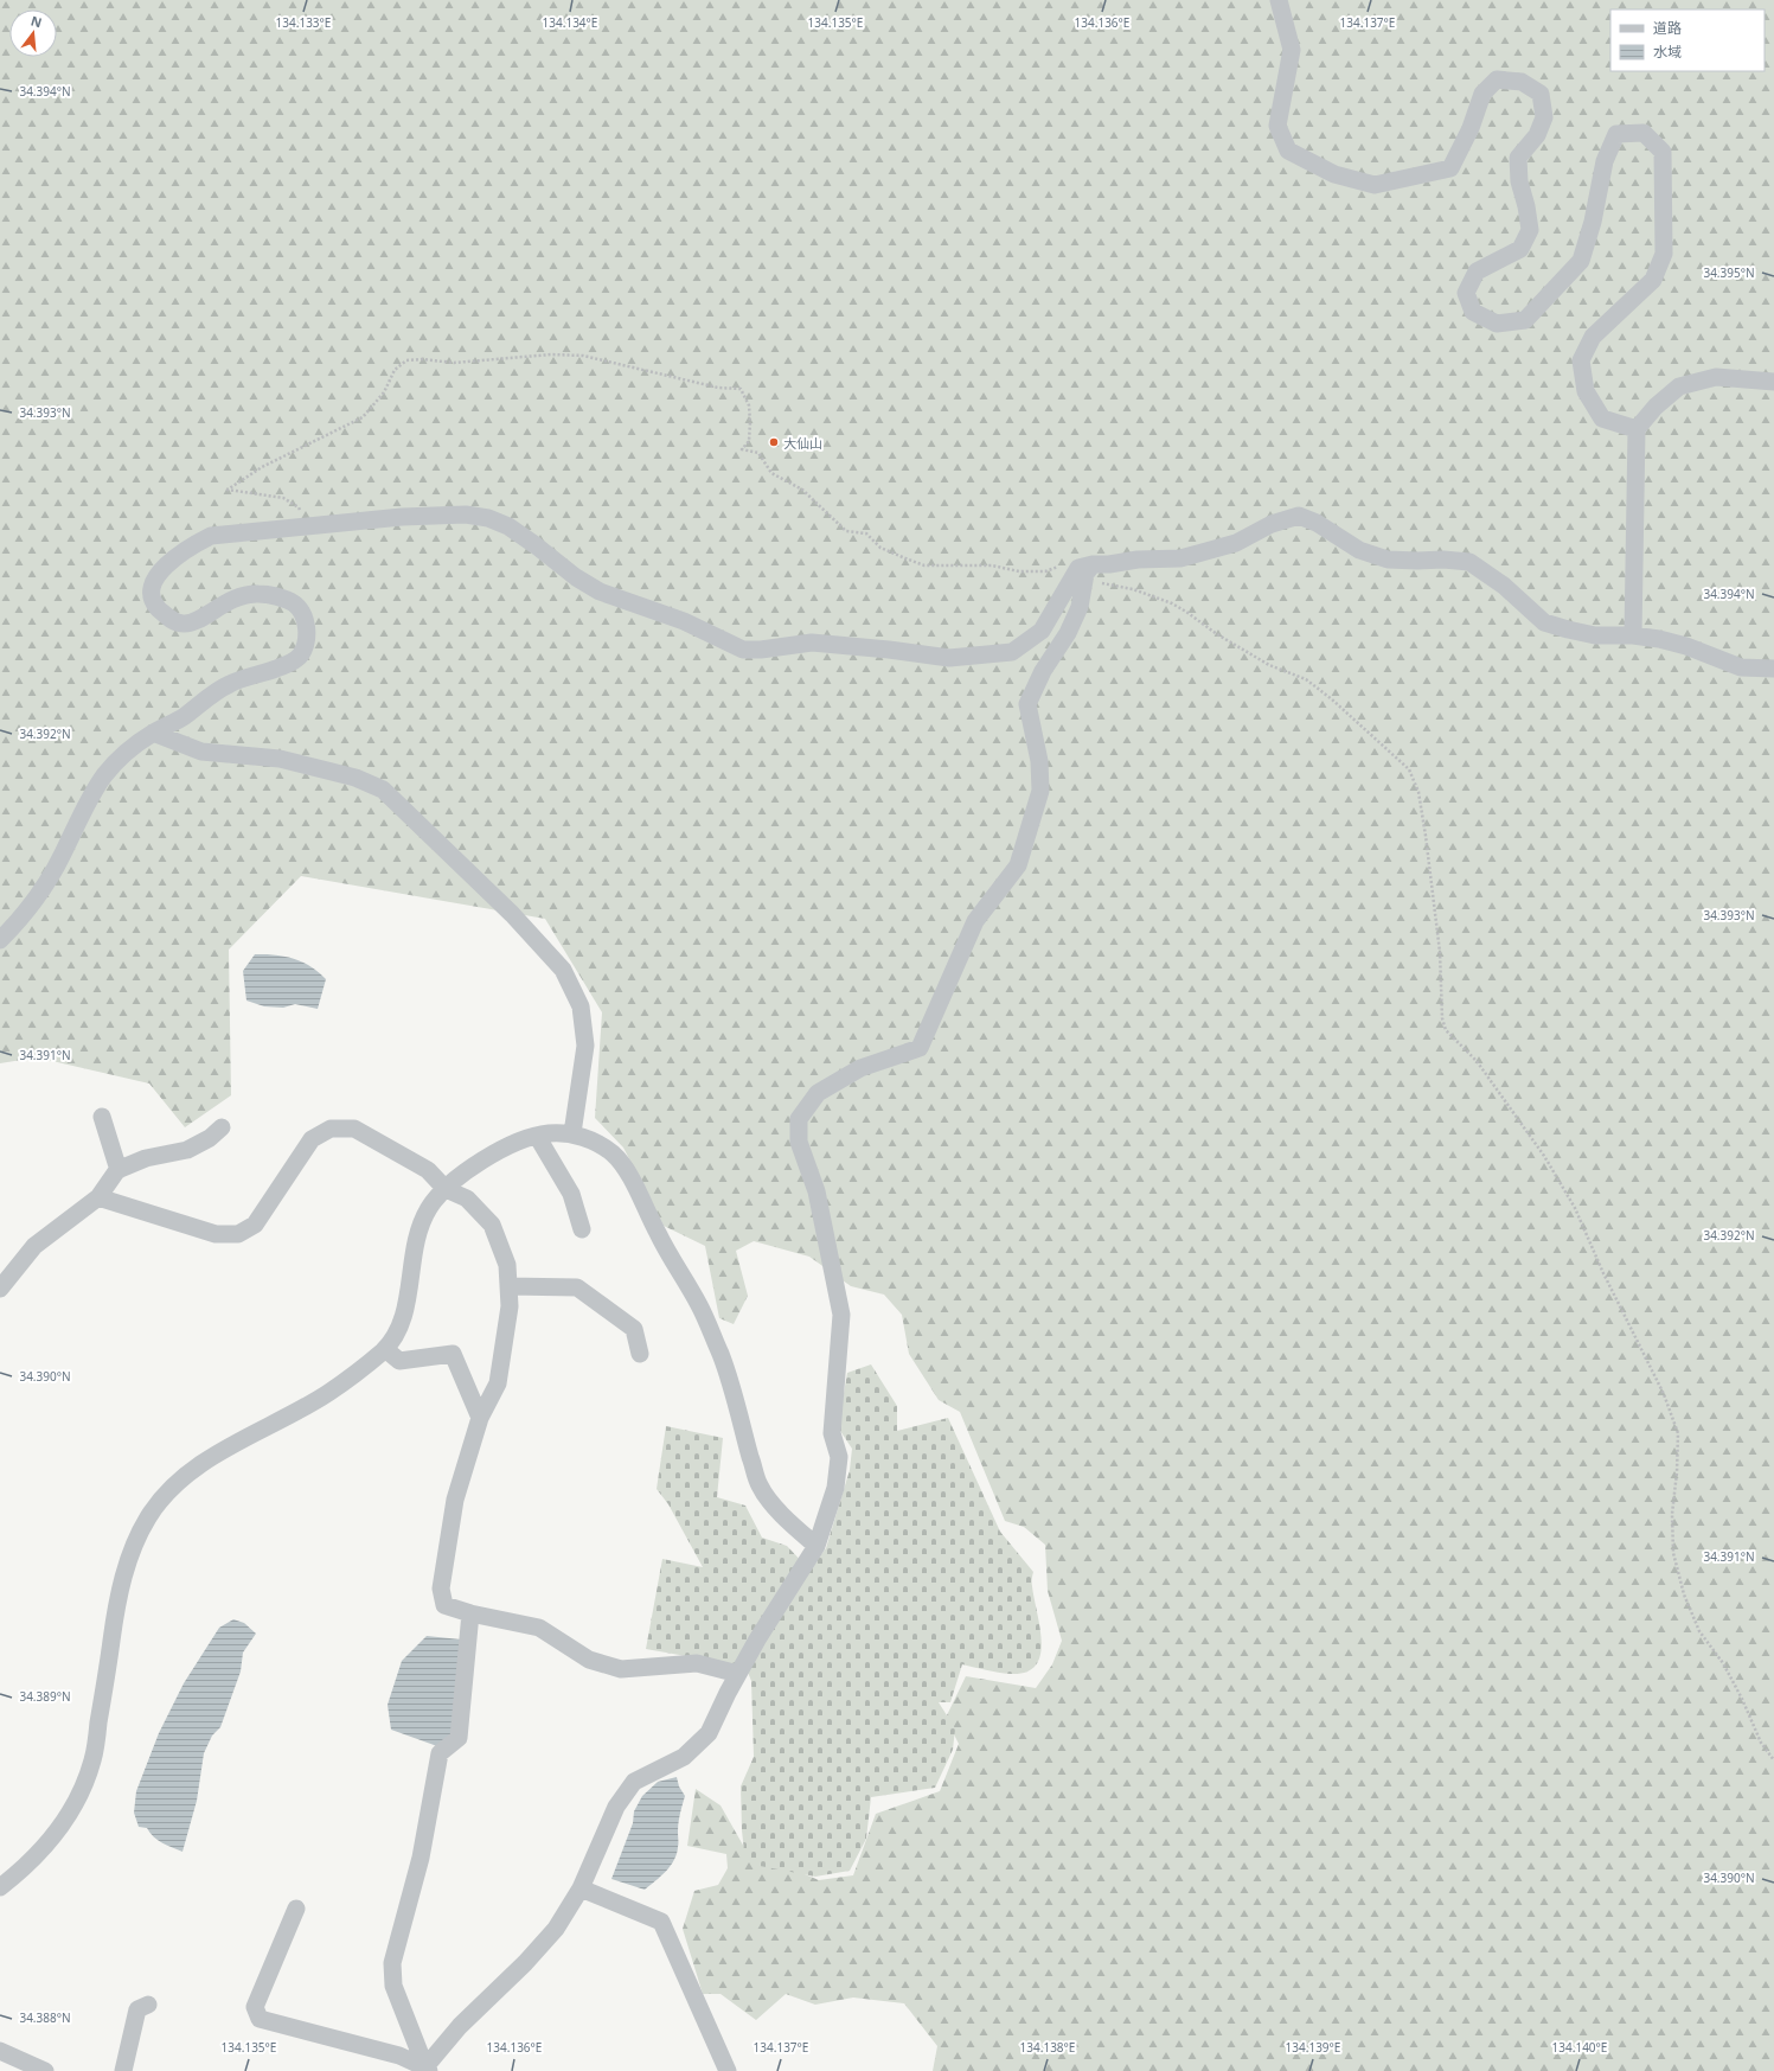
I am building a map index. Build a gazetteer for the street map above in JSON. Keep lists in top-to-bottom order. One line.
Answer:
{"places":["大仙山"],"legend":["道路","水域"],"north":"top","coordinates":["134.133°E","134.134°E","134.135°E","134.136°E","134.137°E","34.394°N","34.395°N","34.393°N","34.392°N","34.391°N","34.390°N","34.389°N","34.388°N","134.138°E","134.139°E","134.140°E"]}
